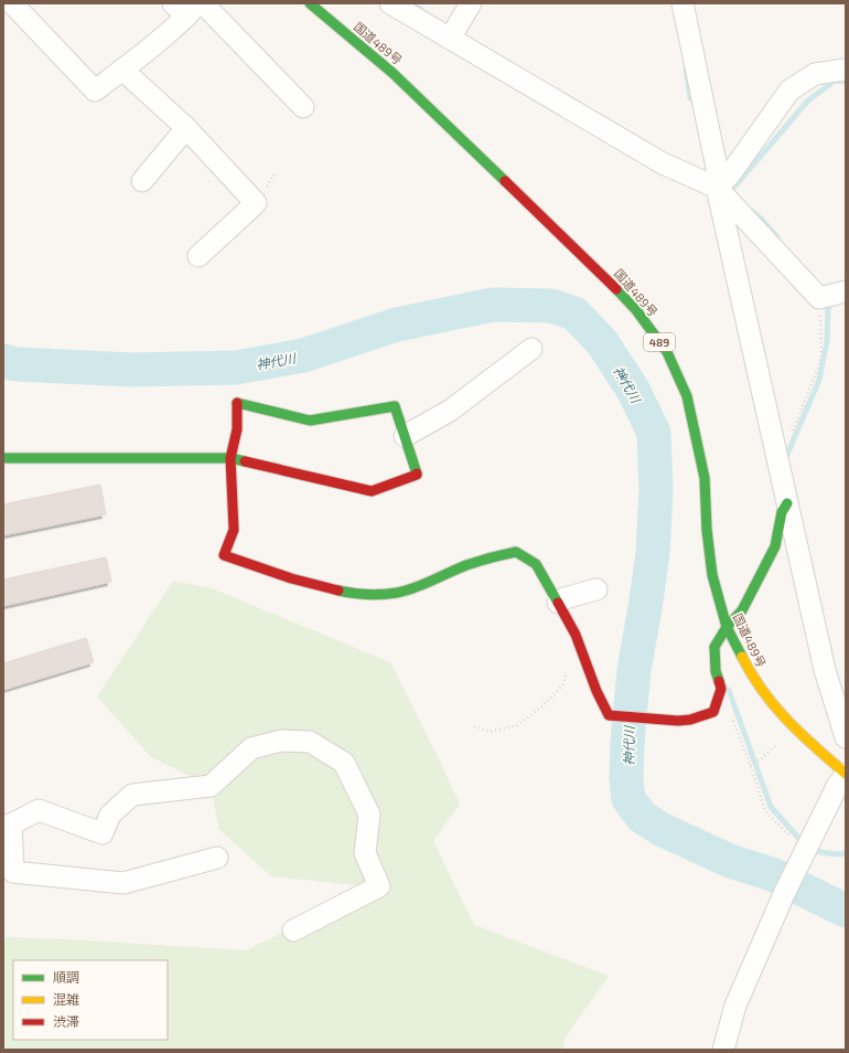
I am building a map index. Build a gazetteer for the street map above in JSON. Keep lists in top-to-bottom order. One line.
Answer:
{"streets":{"main road":["国道489号","489"]},"water":["神代川"],"legend":["順調","混雑","渋滞"]}
